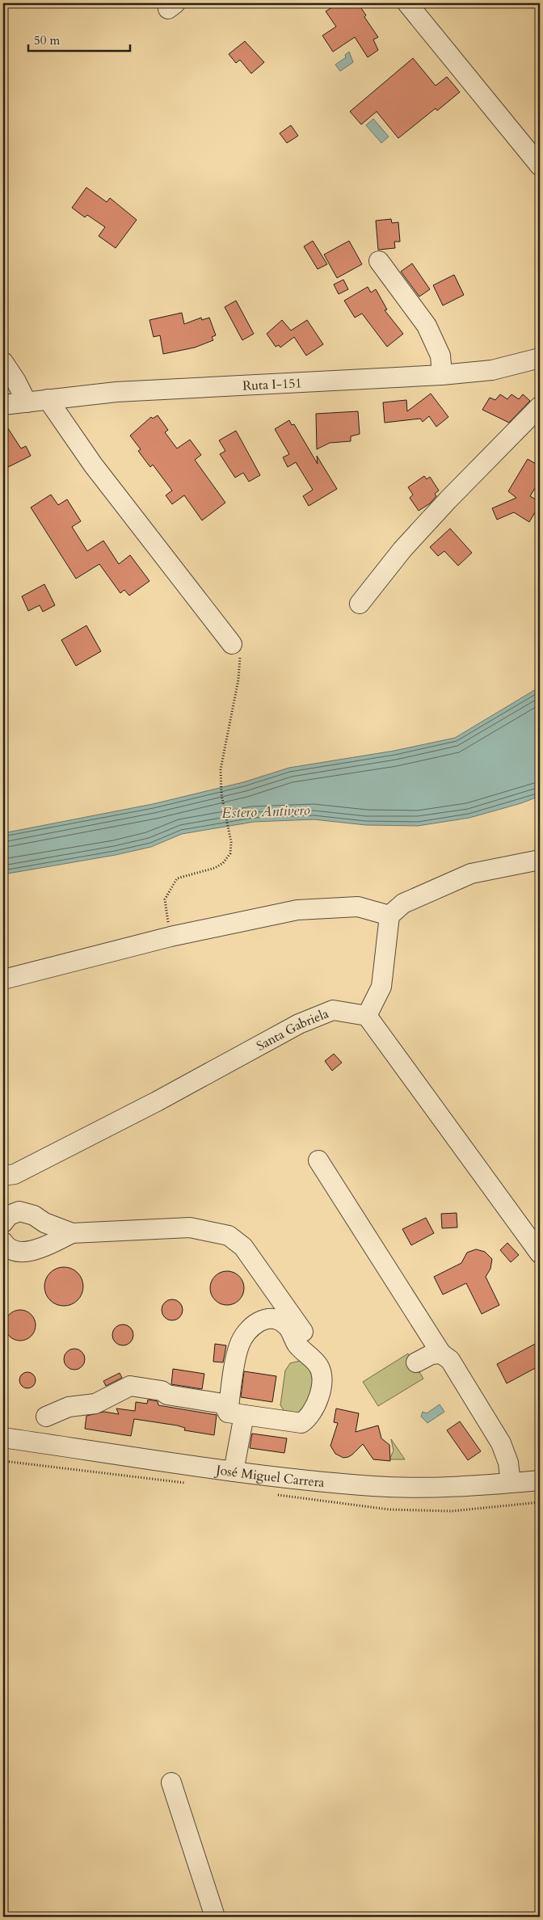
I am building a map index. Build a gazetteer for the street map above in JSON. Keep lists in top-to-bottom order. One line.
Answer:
{"streets":{"street":["Ruta I-151","Santa Gabriela","José Miguel Carrera"]},"water":["Estero Antivero"],"scale_bar":"50 m"}
